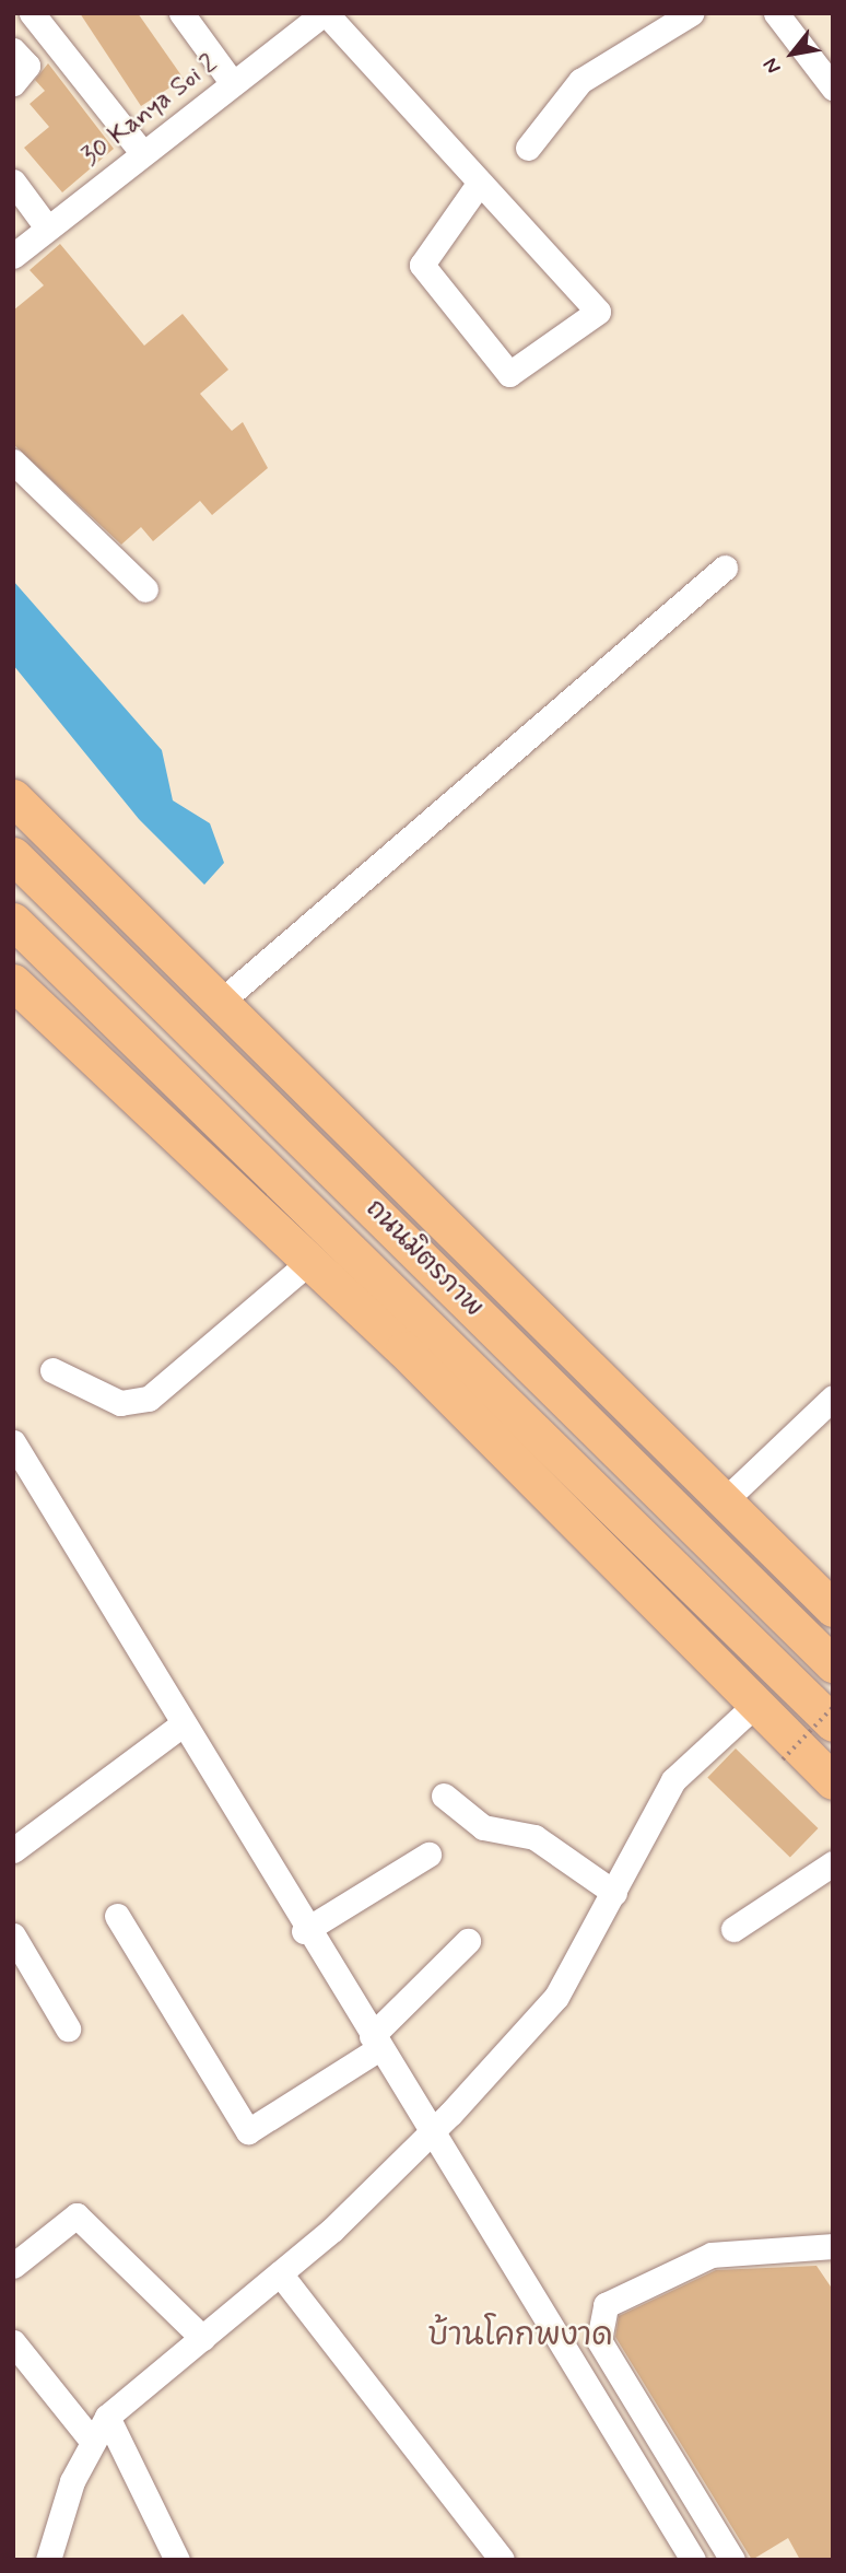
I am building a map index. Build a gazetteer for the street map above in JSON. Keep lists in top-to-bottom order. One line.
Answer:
{"streets":{"highway":["ถนนมิตรภาพ"],"street":["30 Kanya Soi 2"]},"districts":["บ้านโคกพงาด"],"north":"bottom left"}
